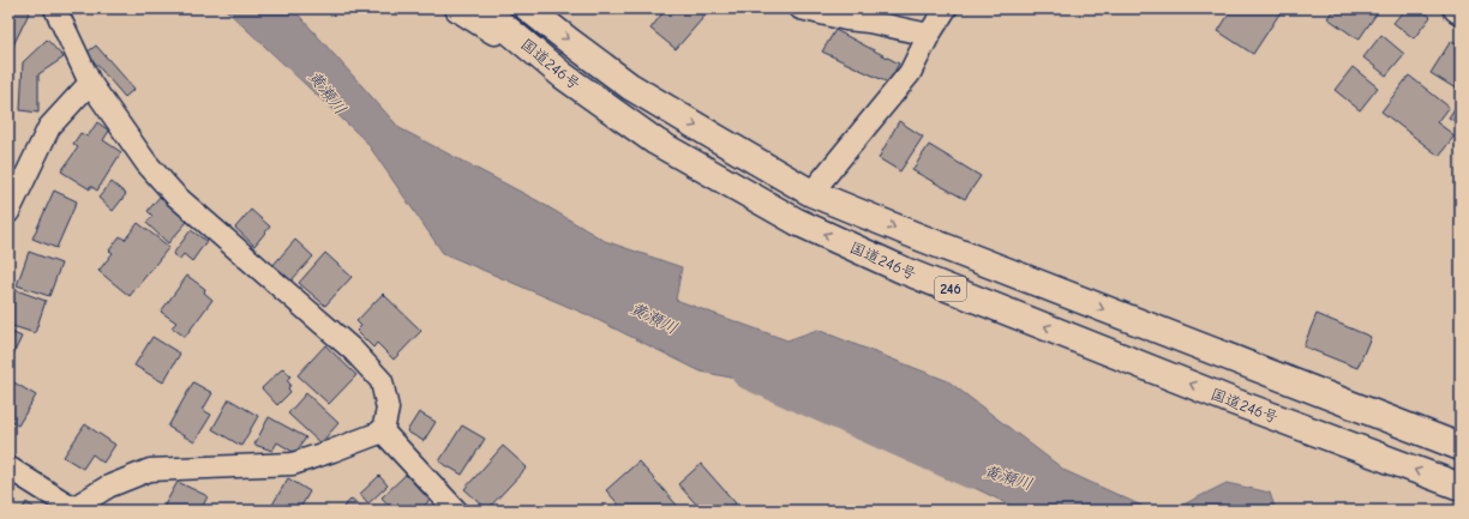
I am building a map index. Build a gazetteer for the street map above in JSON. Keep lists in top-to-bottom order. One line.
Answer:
{"streets":{"main road":["国道246号","246"]},"water":["黄瀬川"]}
